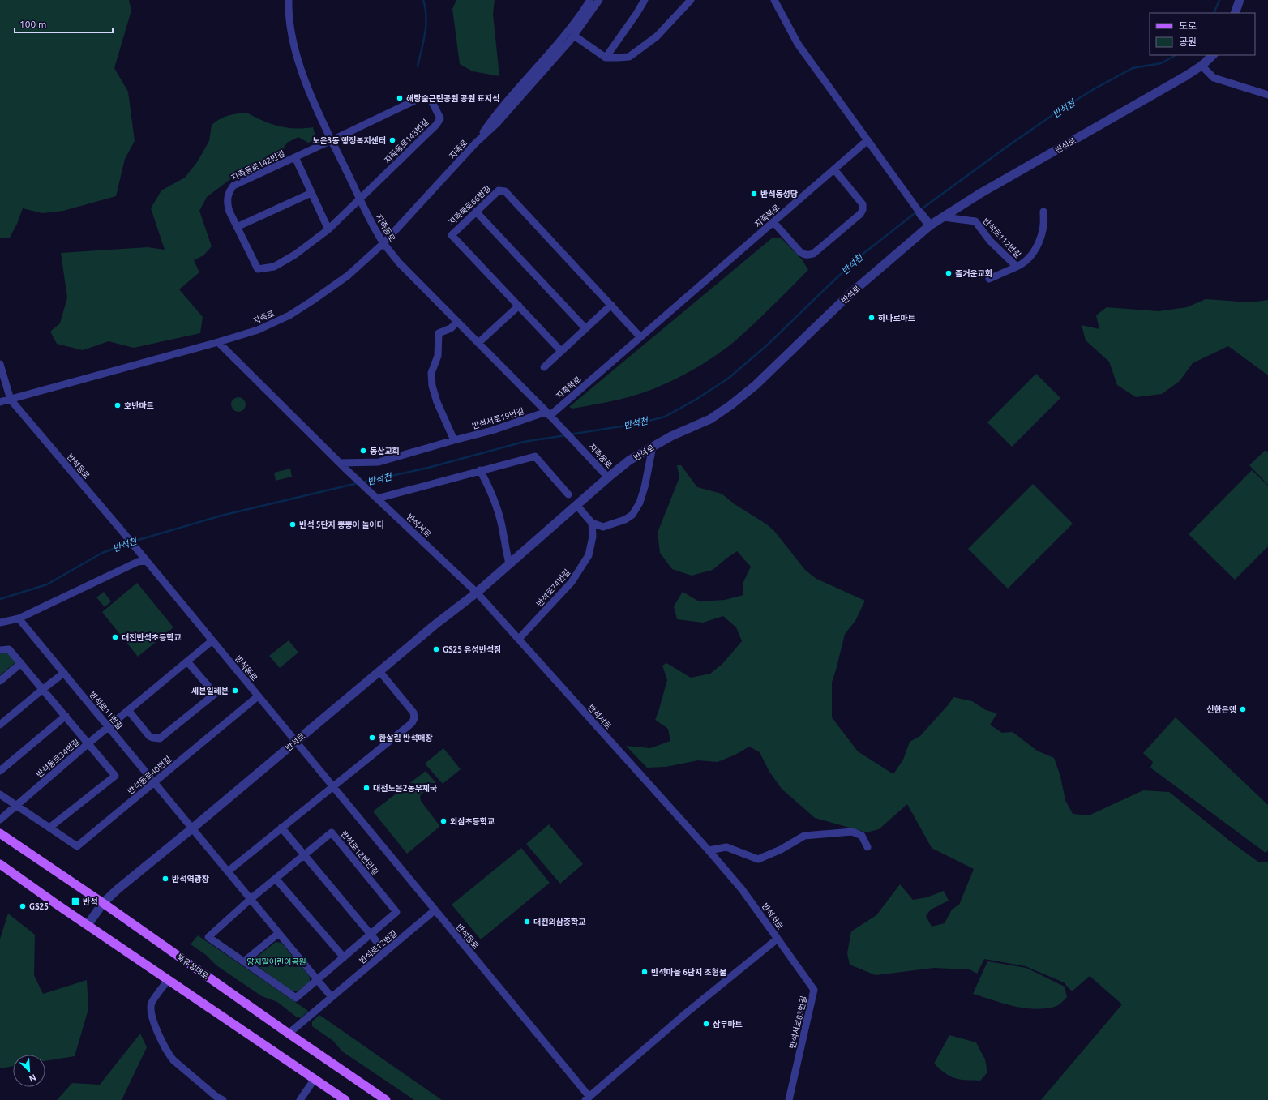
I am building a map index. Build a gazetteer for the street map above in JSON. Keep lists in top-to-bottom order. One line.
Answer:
{"streets":{"main road":["북유성대로"],"street":["지족동로143번길","반석로","지족로","지족동로142번길","지족북로66번길","지족북로","지족동로","반석로112번길","반석서로19번길","반석동로","반석서로","반석로74번길","반석로11번길","반석동로34번길","반석동로40번길","반석로12번안길","반석로12번길","반석서로83번길"]},"crossings":[["지족동로143번길","지족동로142번길"],["지족동로143번길","지족동로"],["반석로","지족동로"],["반석로","반석로112번길"],["반석로","반석동로"],["반석로","반석서로"],["반석로","반석로11번길"],["반석로","북유성대로"],["지족로","지족동로"],["지족로","반석동로"],["지족로","반석서로"],["지족동로142번길","지족동로"],["지족북로66번길","지족북로"],["지족북로","지족동로"],["지족북로","반석서로19번길"],["지족동로","반석서로19번길"],["반석서로19번길","반석서로"],["반석동로","반석서로"],["반석동로","반석동로34번길"],["반석동로","반석동로40번길"],["반석동로","반석로12번길"],["반석서로","반석로74번길"],["반석서로","반석서로83번길"],["반석로11번길","반석동로34번길"],["반석로11번길","반석동로40번길"],["반석동로34번길","반석동로40번길"],["반석로12번길","북유성대로"]],"water":["반석천"],"parks":["양지말어린이공원"],"places":{"other":["해랑숲근린공원 공원 표지석","노은3동 행정복지센터","반석동성당","즐거운교회","하나로마트","호반마트","동산교회","반석 5단지 뿡뿡이 놀이터","대전반석초등학교","GS25 유성반석점","세븐일레븐","신한은행","한살림 반석매장","대전노은2동우체국","외삼초등학교","반석역광장","GS25","대전외삼중학교","반석마을 6단지 조형물","삼부마트"],"transit":["반석"]},"legend":["도로","공원"],"scale_bar":"100 m","north":"bottom right"}
